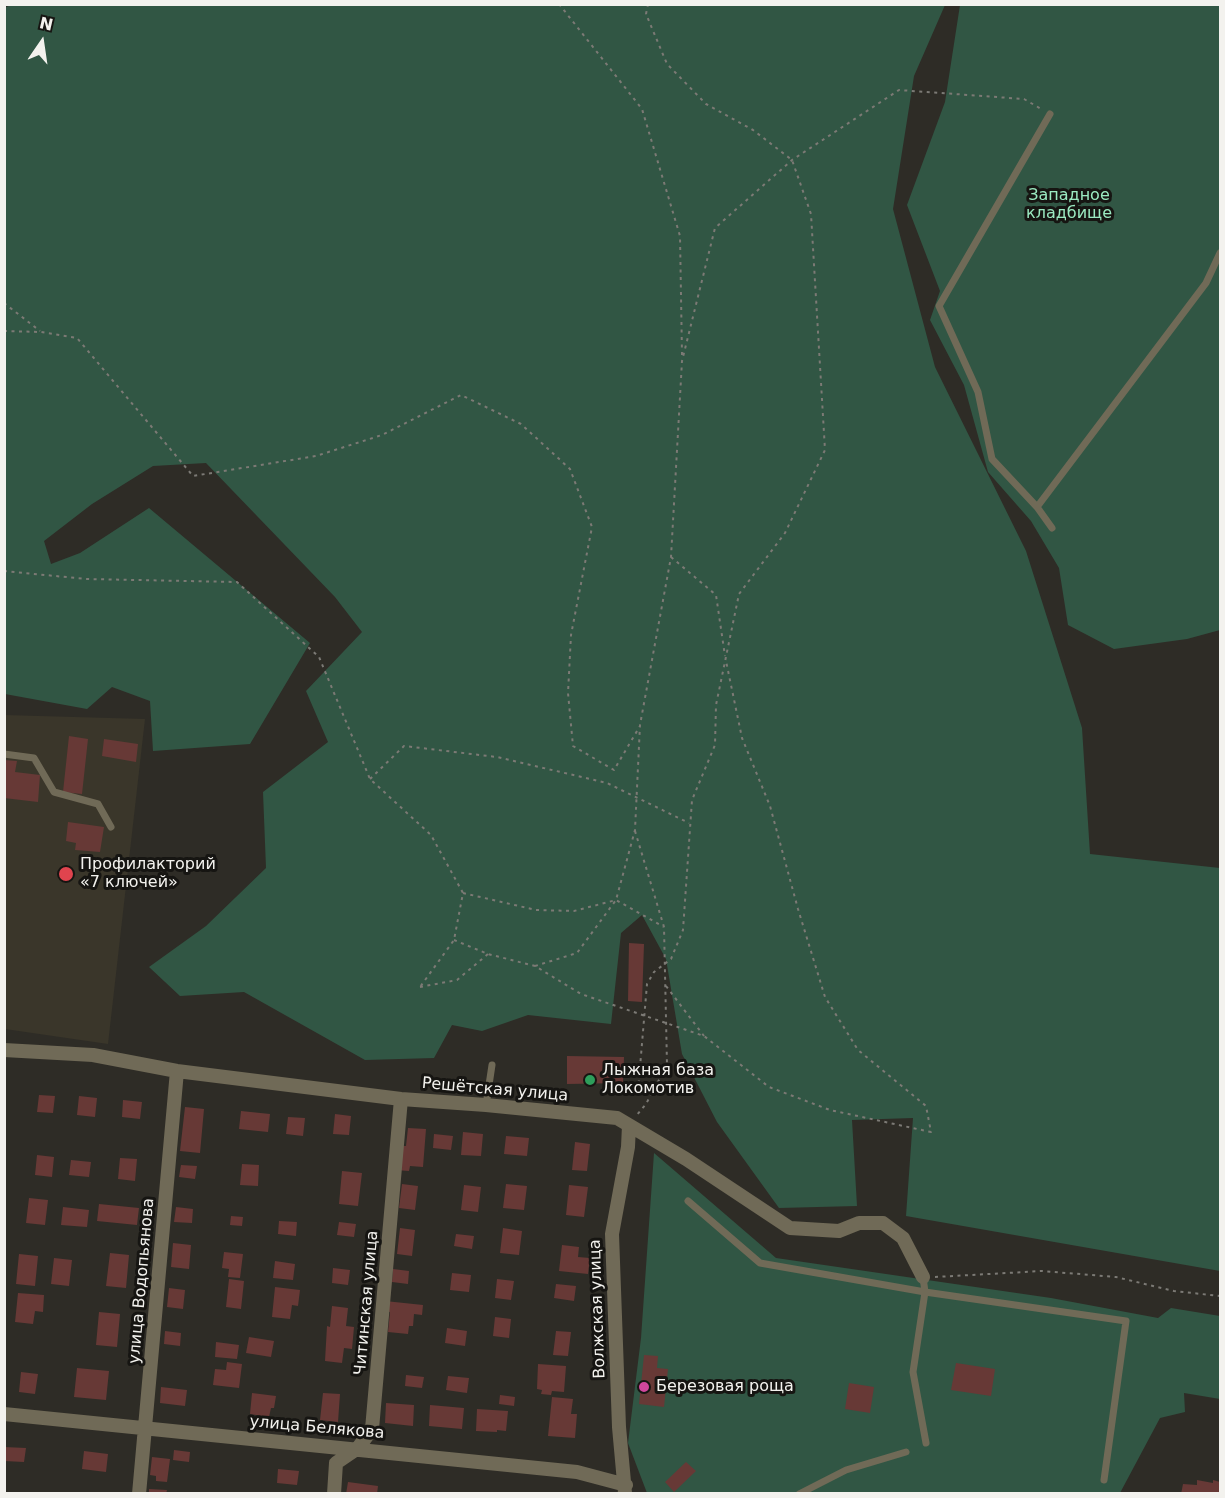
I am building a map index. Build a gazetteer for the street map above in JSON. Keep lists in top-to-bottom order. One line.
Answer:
{"streets":{"street":["Решётская улица","улица Водопьянова","Читинская улица","Волжская улица","улица Белякова"]},"crossings":[["Решётская улица","улица Водопьянова"],["Решётская улица","Читинская улица"],["Решётская улица","Волжская улица"],["улица Водопьянова","улица Белякова"],["Читинская улица","улица Белякова"],["Волжская улица","улица Белякова"]],"parks":["Западное кладбище"],"places":["Профилакторий «7 ключей»","Лыжная база Локомотив","Березовая роща"],"north":"top"}
